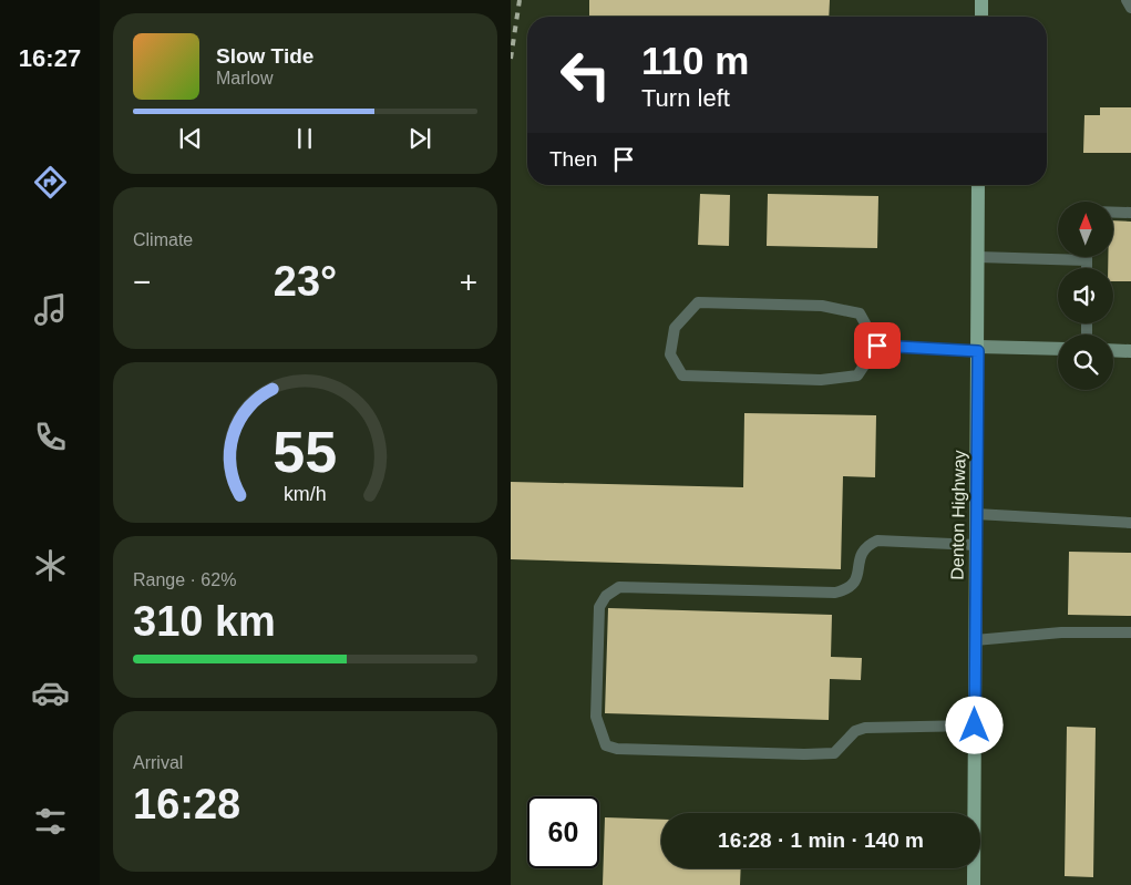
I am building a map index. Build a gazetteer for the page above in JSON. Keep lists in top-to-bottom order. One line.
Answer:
{"streets":{"main road":["Denton Highway"]},"north":"top","page":{"tabs":"16:27","turn":["110 m","Turn left"],"song":["Slow Tide","Marlow"],"then":"Then","tile":["Climate",["Range · 62%","310 km"],["Arrival","16:28"]],"heat":["−","23°","+"],"limit":"60","trip":"16:28 · 1 min · 140 m","gauge":["55","km/h"]}}
